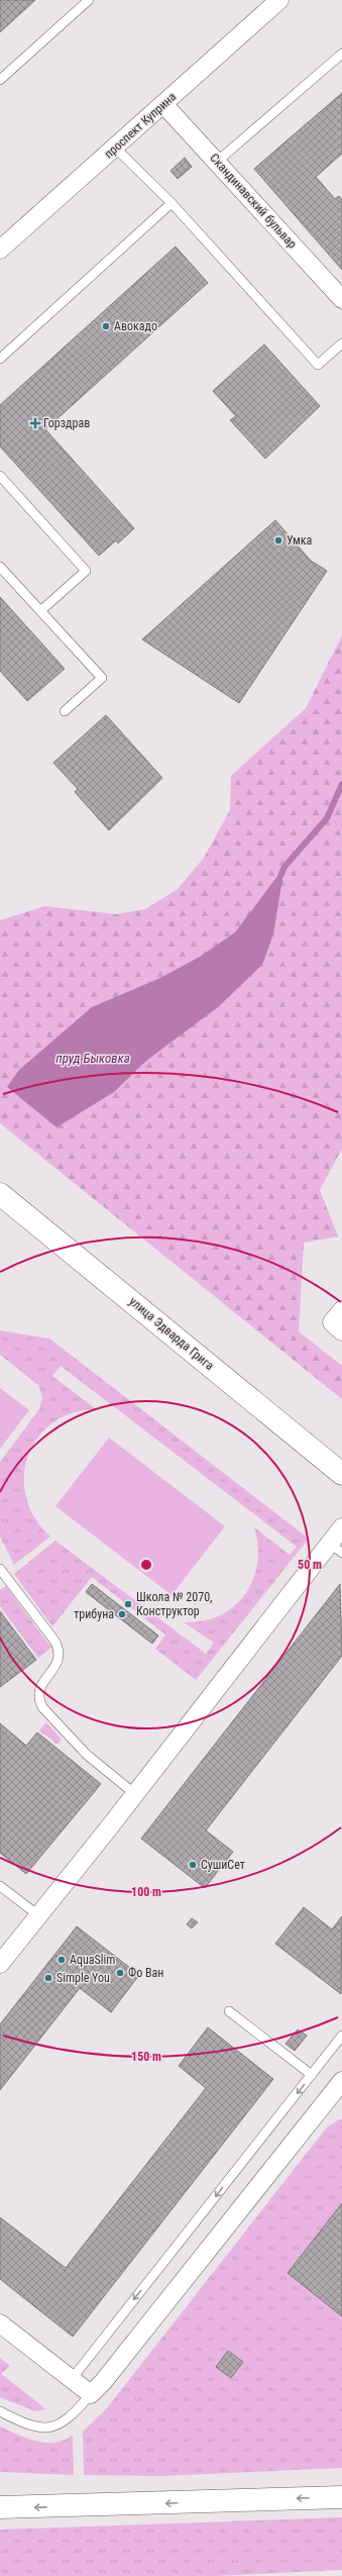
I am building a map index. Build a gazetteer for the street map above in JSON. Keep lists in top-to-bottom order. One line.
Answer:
{"streets":{"street":["проспект Куприна","Скандинавский бульвар","улица Эдварда Грига"]},"crossings":[["проспект Куприна","Скандинавский бульвар"]],"water":["пруд Быковка"],"places":{"other":["Авокадо","Умка","Школа № 2070, Конструктор","трибуна","СушиСет","AquaSlim","Фо Ван","Simple You"],"health":["Горздрав"]},"rings":["50 m","100 m","150 m"]}
